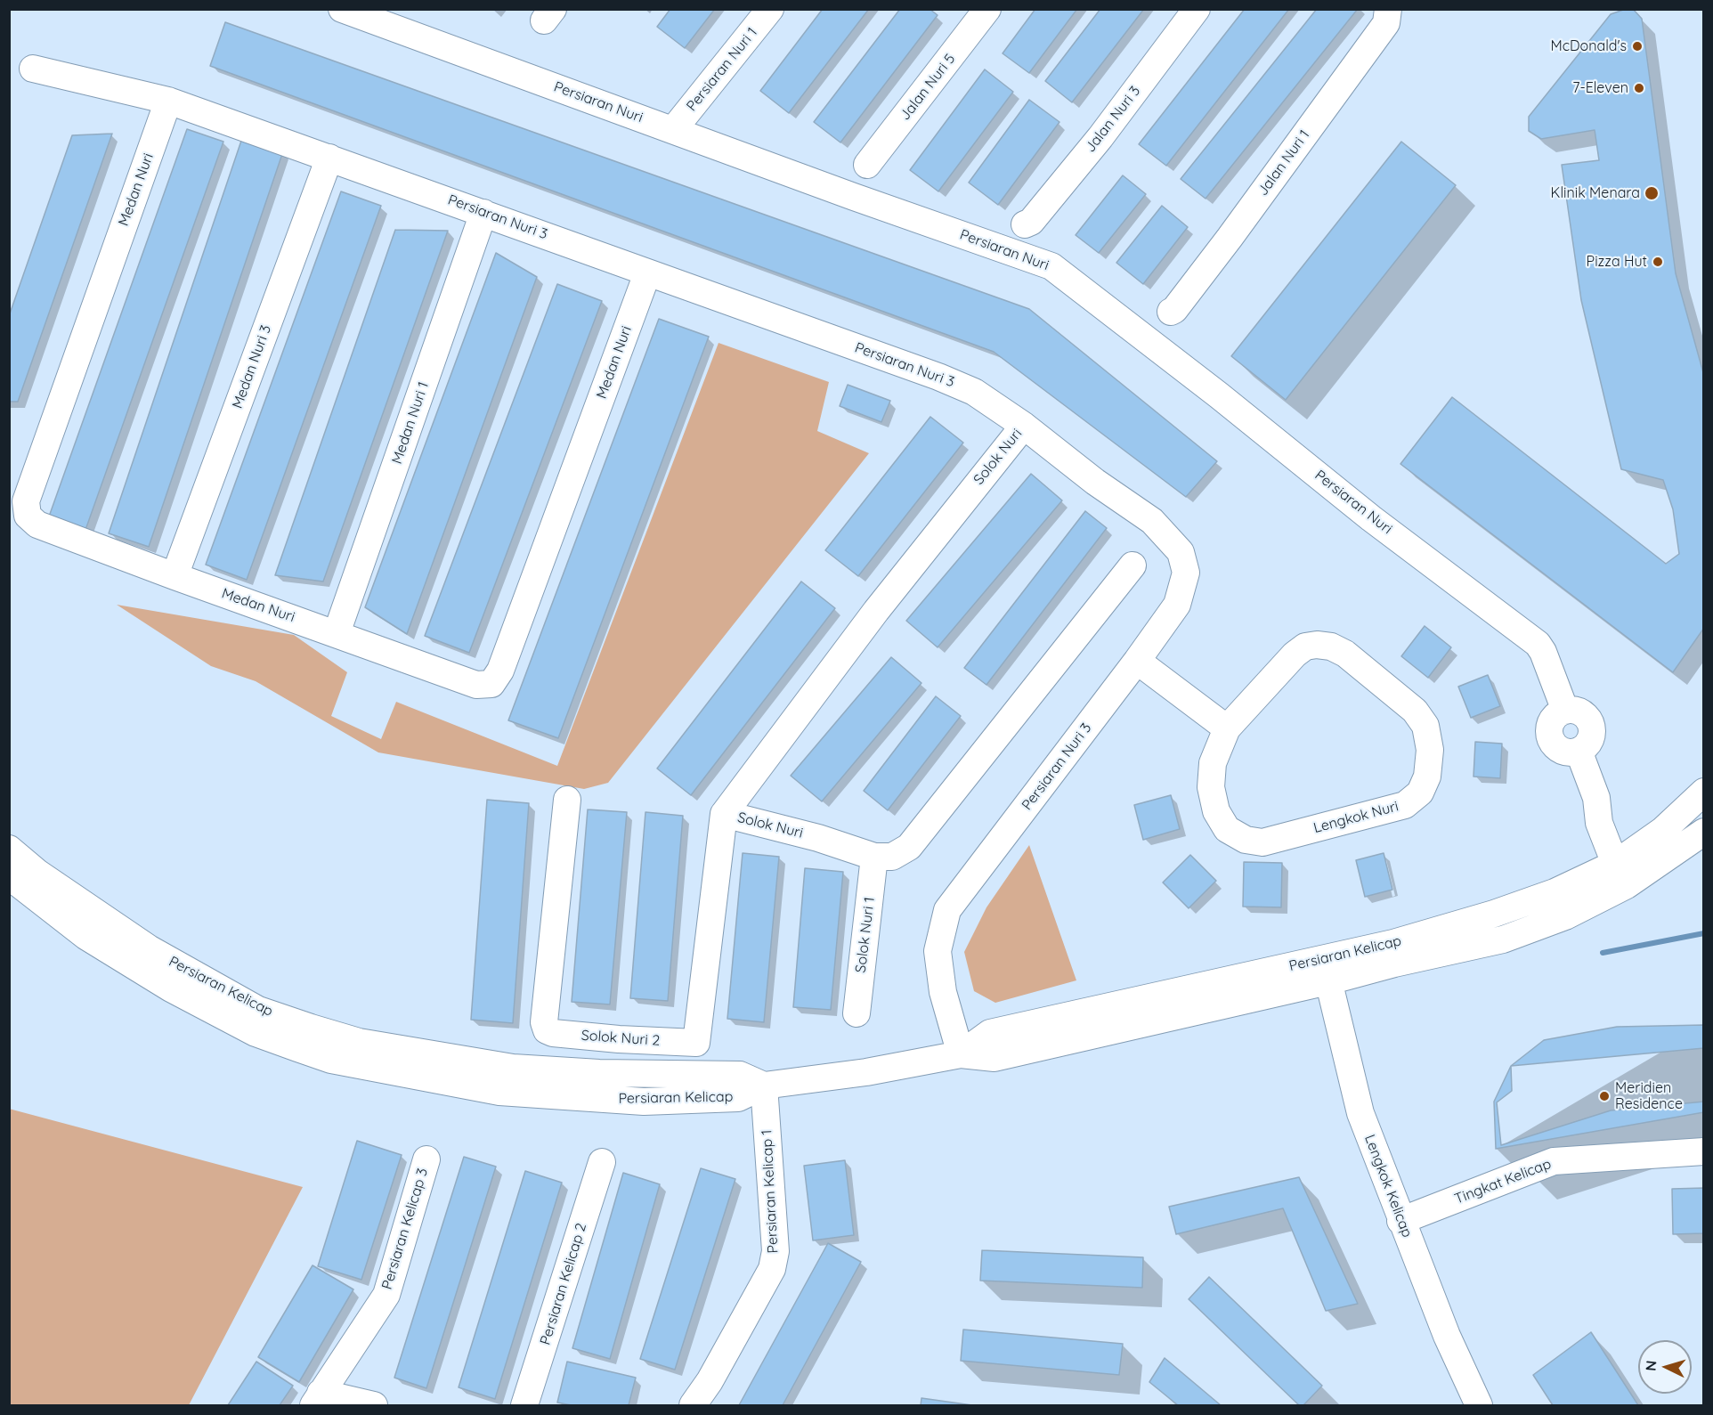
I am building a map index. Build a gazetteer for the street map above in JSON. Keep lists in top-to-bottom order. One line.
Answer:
{"streets":{"street":["Persiaran Nuri 1","Jalan Nuri 5","Persiaran Nuri","Jalan Nuri 3","Jalan Nuri 1","Medan Nuri","Persiaran Nuri 3","Medan Nuri 3","Medan Nuri 1","Solok Nuri","Lengkok Nuri","Solok Nuri 1","Persiaran Kelicap","Solok Nuri 2","Tingkat Kelicap","Lengkok Kelicap","Persiaran Kelicap 1","Persiaran Kelicap 3","Persiaran Kelicap 2"]},"crossings":[["Persiaran Nuri 1","Persiaran Nuri"],["Persiaran Nuri","Persiaran Kelicap"],["Medan Nuri","Persiaran Nuri 3"],["Medan Nuri","Medan Nuri 3"],["Medan Nuri","Medan Nuri 1"],["Persiaran Nuri 3","Medan Nuri 3"],["Persiaran Nuri 3","Medan Nuri 1"],["Persiaran Nuri 3","Solok Nuri"],["Persiaran Nuri 3","Persiaran Kelicap"],["Solok Nuri","Solok Nuri 1"],["Solok Nuri","Solok Nuri 2"],["Persiaran Kelicap","Lengkok Kelicap"],["Persiaran Kelicap","Persiaran Kelicap 1"],["Tingkat Kelicap","Lengkok Kelicap"]],"places":["McDonald's","7-Eleven","Klinik Menara","Pizza Hut","Meridien Residence"],"north":"left"}
